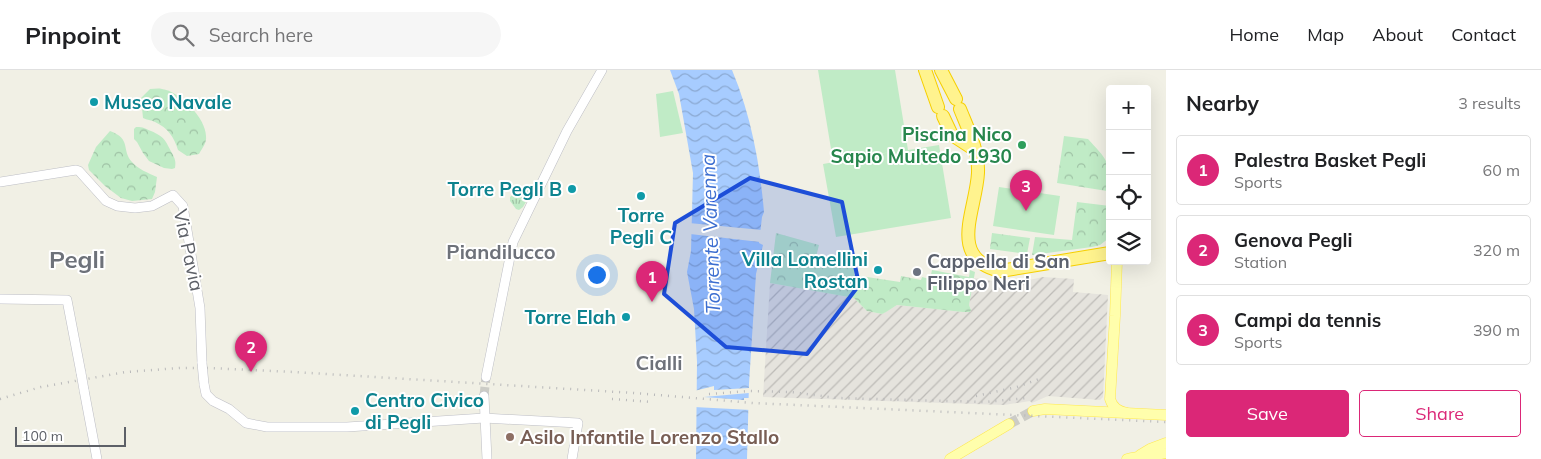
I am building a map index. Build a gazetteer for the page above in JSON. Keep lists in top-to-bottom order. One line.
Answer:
{"streets":{"street":["Via Pavia"]},"districts":["Piandilucco","Pegli","Cialli"],"water":["Torrente Varenna"],"places":["Museo Navale","Piscina Nico Sapio Multedo 1930","Torre Pegli B","Torre Pegli C","Villa Lomellini Rostan","Cappella di San Filippo Neri","Torre Elah","Centro Civico di Pegli","Asilo Infantile Lorenzo Stallo"],"scale_bar":"100 m","page":{"header":"Pinpoint","search":"Search here","nav":["Home","Map","About","Contact"],"heading":["Nearby","3 results"],"map_buttons":["+","−"],"list":[{"mark":"1","name":"Palestra Basket Pegli","note":"Sports","value":"60 m"},{"mark":"2","name":"Genova Pegli","note":"Station","value":"320 m"},{"mark":"3","name":"Campi da tennis","note":"Sports","value":"390 m"}],"pins":["3","1","2"],"buttons":["Save","Share"],"scale":"100 m"}}
